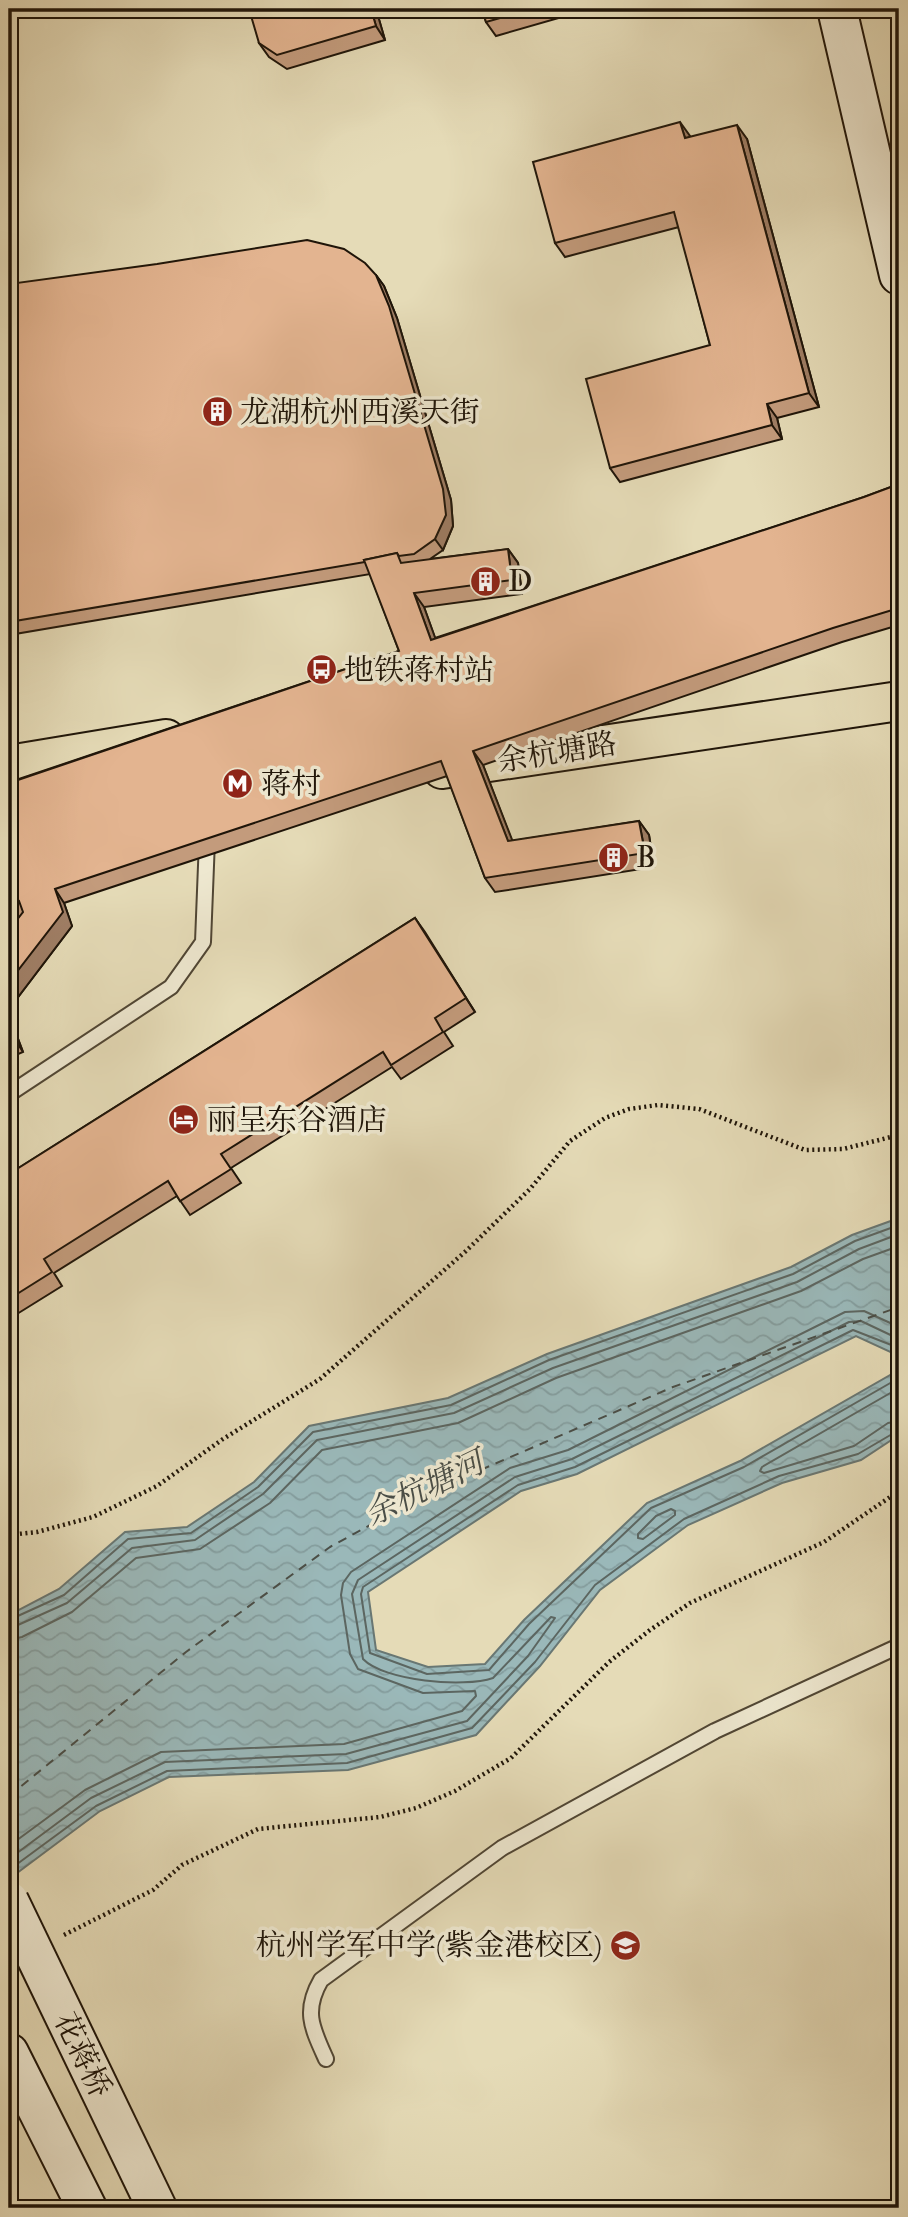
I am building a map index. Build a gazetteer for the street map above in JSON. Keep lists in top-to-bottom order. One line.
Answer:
{"streets":{"main road":["余杭塘路","花蒋桥"]},"water":["余杭塘河"],"places":{"building":["龙湖杭州西溪天街","D","B"],"bus stop":["地铁蒋村站"],"metro station":["蒋村"],"hotel":["丽呈东谷酒店"],"school or university":["杭州学军中学(紫金港校区)"]}}
